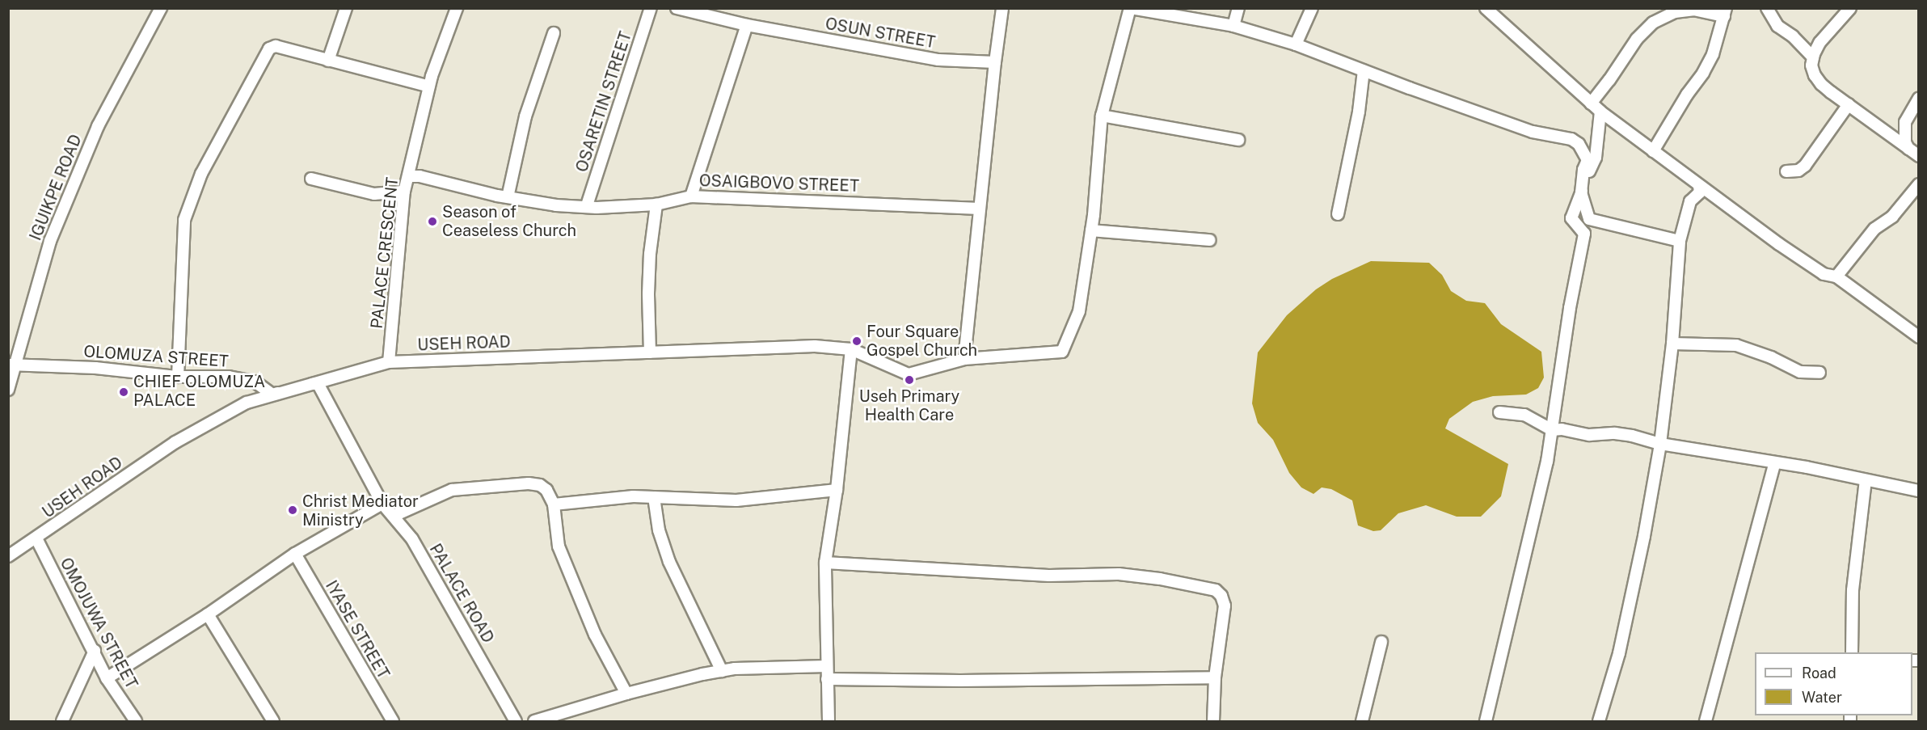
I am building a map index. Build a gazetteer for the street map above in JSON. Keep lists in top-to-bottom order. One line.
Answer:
{"streets":{"street":["OSUN STREET","OSARETIN STREET","OSAIGBOVO STREET","IGUIKPE ROAD","PALACE CRESCENT","USEH ROAD","OLOMUZA STREET","PALACE ROAD","OMOJUWA STREET","IYASE STREET"]},"crossings":[["OSARETIN STREET","OSAIGBOVO STREET"],["OSAIGBOVO STREET","PALACE CRESCENT"],["IGUIKPE ROAD","OLOMUZA STREET"],["PALACE CRESCENT","USEH ROAD"],["USEH ROAD","OLOMUZA STREET"],["USEH ROAD","PALACE ROAD"],["USEH ROAD","OMOJUWA STREET"],["OLOMUZA STREET","PALACE ROAD"]],"places":["Season of Ceaseless Church","Four Square Gospel Church","Useh Primary Health Care","CHIEF OLOMUZA PALACE","Christ Mediator Ministry"],"legend":["Road","Water"]}
